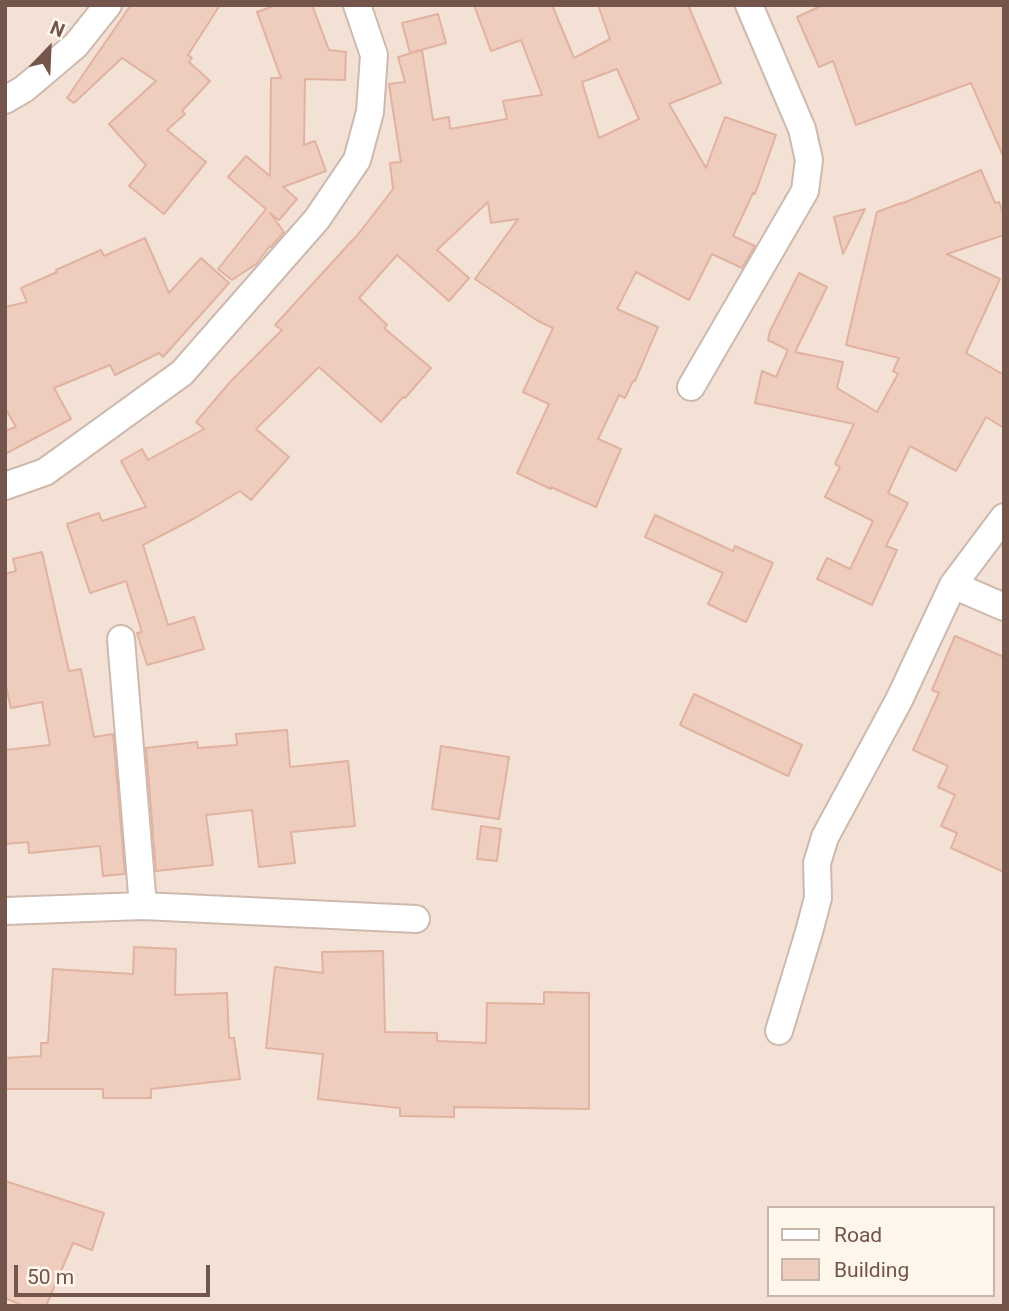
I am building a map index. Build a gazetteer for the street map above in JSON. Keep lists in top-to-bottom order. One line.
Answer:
{"legend":["Road","Building"],"scale_bar":"50 m","north":"top right"}
